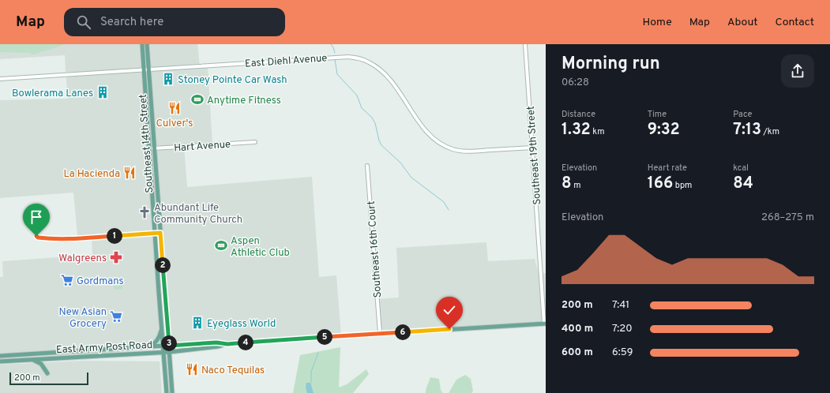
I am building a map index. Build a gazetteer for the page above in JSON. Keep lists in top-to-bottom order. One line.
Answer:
{"streets":{"main road":["Southeast 14th Street","East Army Post Road"],"street":["East Diehl Avenue","Hart Avenue","Southeast 19th Street","Southeast 16th Court"]},"crossings":[["East Diehl Avenue","Southeast 14th Street"],["East Diehl Avenue","Southeast 19th Street"],["Southeast 14th Street","Hart Avenue"],["Southeast 14th Street","East Army Post Road"],["Southeast 19th Street","East Army Post Road"],["Southeast 16th Court","East Army Post Road"]],"places":{"building":["Stoney Pointe Car Wash","Bowlerama Lanes","Eyeglass World"],"sports":["Anytime Fitness","Aspen Athletic Club"],"restaurant":["Culver's","La Hacienda","Naco Tequilas"],"church":["Abundant Life Community Church"],"pharmacy":["Walgreens"],"supermarket":["Gordmans","New Asian Grocery"]},"scale_bar":"200 m","page":{"header":"Map","search":"Search here","nav":["Home","Map","About","Contact"],"heading":["Morning run","06:28"],"stats":[["Distance","1.32 km"],["Time","9:32"],["Pace","7:13 /km"],["Elevation","8 m"],["Heart rate","166 bpm"],["kcal","84"]],"chart":["Elevation","268–275 m"],"pins":["1","2","6","5","4","3"],"list":[{"name":"200 m","note":"7:41"},{"name":"400 m","note":"7:20"},{"name":"600 m","note":"6:59"}],"scale":"200 m"}}
